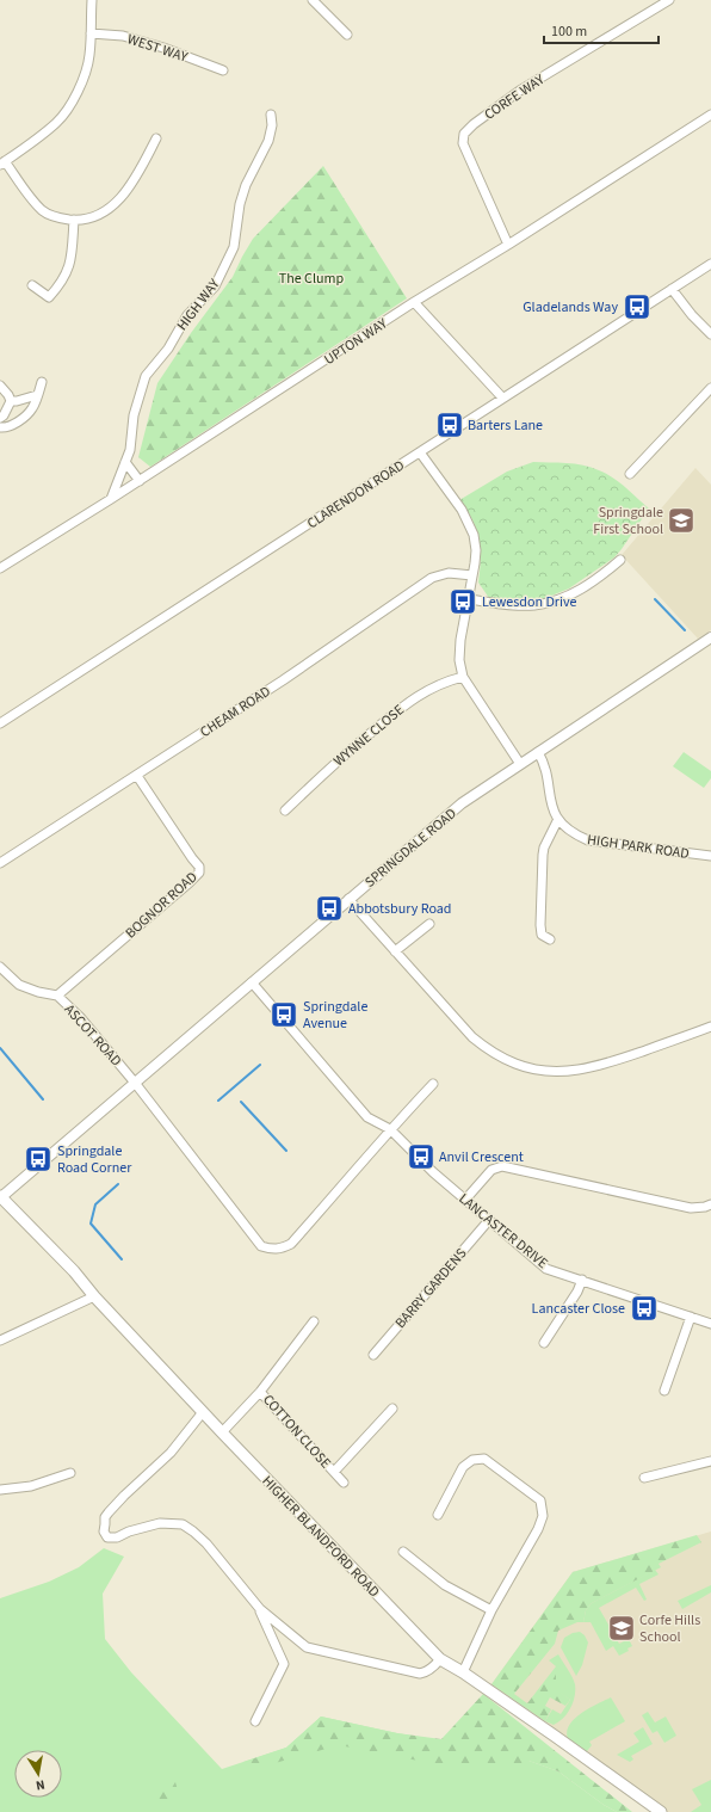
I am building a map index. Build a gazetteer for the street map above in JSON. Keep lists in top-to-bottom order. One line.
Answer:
{"streets":{"main road":["HIGHER BLANDFORD ROAD"],"street":["WEST WAY","CORFE WAY","HIGH WAY","UPTON WAY","CLARENDON ROAD","CHEAM ROAD","WYNNE CLOSE","HIGH PARK ROAD","SPRINGDALE ROAD","BOGNOR ROAD","ASCOT ROAD","LANCASTER DRIVE","BARRY GARDENS","COTTON CLOSE"]},"crossings":[["CORFE WAY","UPTON WAY"],["HIGH WAY","UPTON WAY"],["CHEAM ROAD","BOGNOR ROAD"],["HIGH PARK ROAD","SPRINGDALE ROAD"],["SPRINGDALE ROAD","ASCOT ROAD"],["SPRINGDALE ROAD","HIGHER BLANDFORD ROAD"],["BOGNOR ROAD","ASCOT ROAD"],["LANCASTER DRIVE","BARRY GARDENS"],["COTTON CLOSE","HIGHER BLANDFORD ROAD"]],"parks":["The Clump"],"places":{"bus stop":["Gladelands Way","Barters Lane","Lewesdon Drive","Abbotsbury Road","Springdale Avenue","Anvil Crescent","Springdale Road Corner","Lancaster Close"],"school or university":["Springdale First School","Corfe Hills School"]},"scale_bar":"100 m","north":"bottom"}
